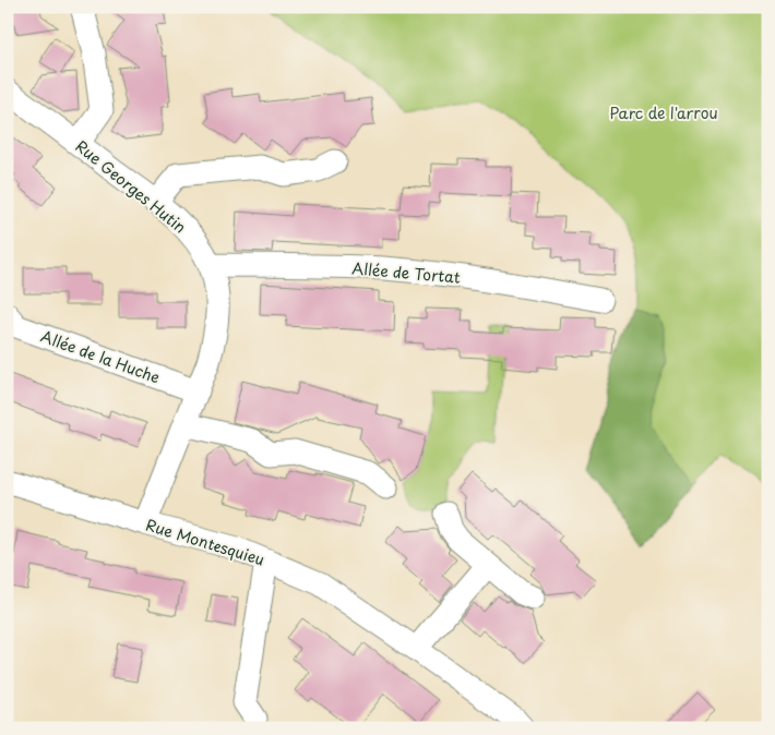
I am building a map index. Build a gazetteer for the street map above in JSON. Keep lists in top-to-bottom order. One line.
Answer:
{"streets":{"street":["Rue Georges Hutin","Allée de Tortat","Allée de la Huche","Rue Montesquieu"]},"crossings":[["Rue Georges Hutin","Allée de Tortat"],["Rue Georges Hutin","Allée de la Huche"],["Rue Georges Hutin","Rue Montesquieu"]],"parks":["Parc de l'arrou"]}
